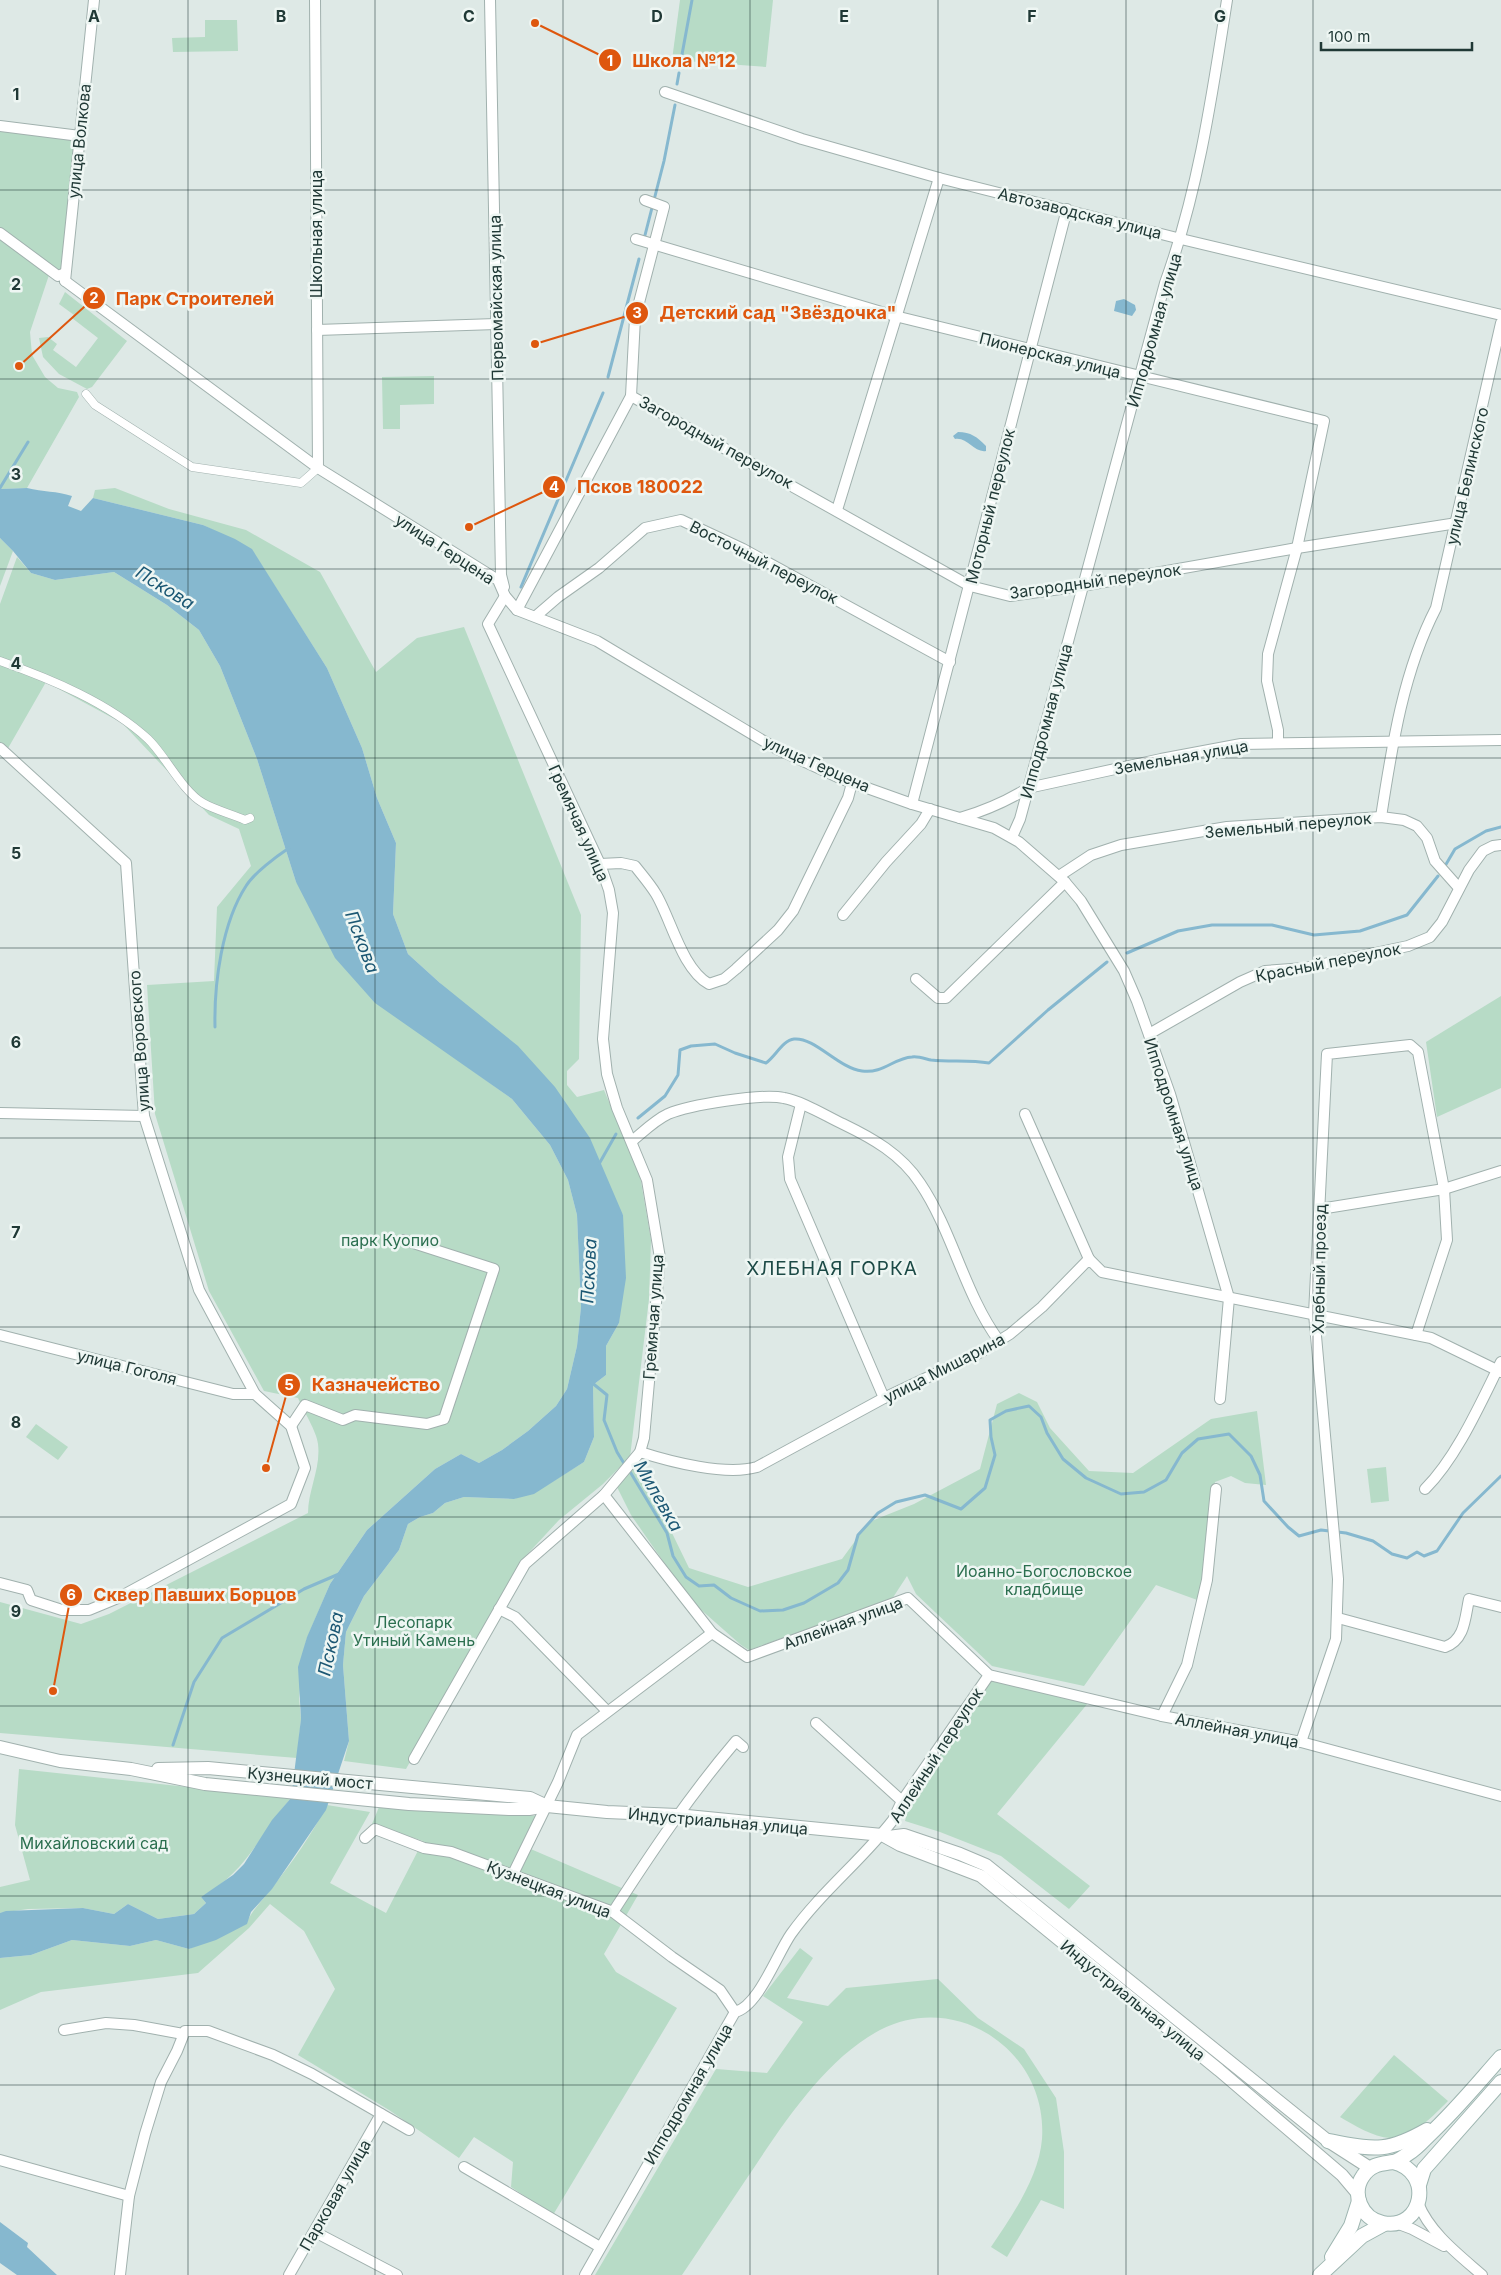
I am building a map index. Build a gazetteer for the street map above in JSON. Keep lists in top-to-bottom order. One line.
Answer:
{"streets":{"street":["улица Волкова","Автозаводская улица","Школьная улица","Первомайская улица","Ипподромная улица","Пионерская улица","Загородный переулок","улица Белинского","Моторный переулок","улица Герцена","Восточный переулок","Земельная улица","Гремячая улица","Земельный переулок","Красный переулок","улица Воровского","Хлебный проезд","улица Гоголя","улица Мишарина","Аллейная улица","Аллейный переулок","Кузнецкий мост","Индустриальная улица","Кузнецкая улица","Парковая улица"]},"crossings":[["улица Волкова","улица Герцена"],["Автозаводская улица","Ипподромная улица"],["Автозаводская улица","Моторный переулок"],["Школьная улица","улица Герцена"],["Первомайская улица","улица Герцена"],["Первомайская улица","Гремячая улица"],["Ипподромная улица","Пионерская улица"],["Ипподромная улица","Загородный переулок"],["Ипподромная улица","улица Герцена"],["Ипподромная улица","Земельная улица"],["Ипподромная улица","Земельный переулок"],["Ипподромная улица","Красный переулок"],["Ипподромная улица","Аллейный переулок"],["Ипподромная улица","Индустриальная улица"],["Ипподромная улица","Кузнецкая улица"],["Пионерская улица","Загородный переулок"],["Пионерская улица","Моторный переулок"],["Пионерская улица","Земельная улица"],["Загородный переулок","улица Белинского"],["Загородный переулок","Моторный переулок"],["улица Белинского","Земельная улица"],["улица Белинского","Земельный переулок"],["Моторный переулок","улица Герцена"],["Моторный переулок","Восточный переулок"],["улица Герцена","Восточный переулок"],["улица Герцена","Земельная улица"],["улица Герцена","Гремячая улица"],["Гремячая улица","улица Мишарина"],["Земельный переулок","Красный переулок"],["улица Воровского","улица Гоголя"],["Хлебный проезд","Аллейная улица"],["Аллейная улица","Аллейный переулок"],["Аллейный переулок","Индустриальная улица"],["Кузнецкий мост","Индустриальная улица"]],"districts":["ХЛЕБНАЯ ГОРКА"],"water":["Пскова","Милевка"],"parks":["парк Куопио","Иоанно-Богословское кладбище","Лесопарк Утиный Камень","Михайловский сад"],"places":["Школа №12","Детский сад \"Звёздочка\"","Парк Строителей","Псков 180022","Казначейство","Сквер Павших Борцов"],"scale_bar":"100 m","grid":{"columns":["A","B","C","D","E","F","G"],"rows":["1","2","3","4","5","6","7","8","9"]}}
